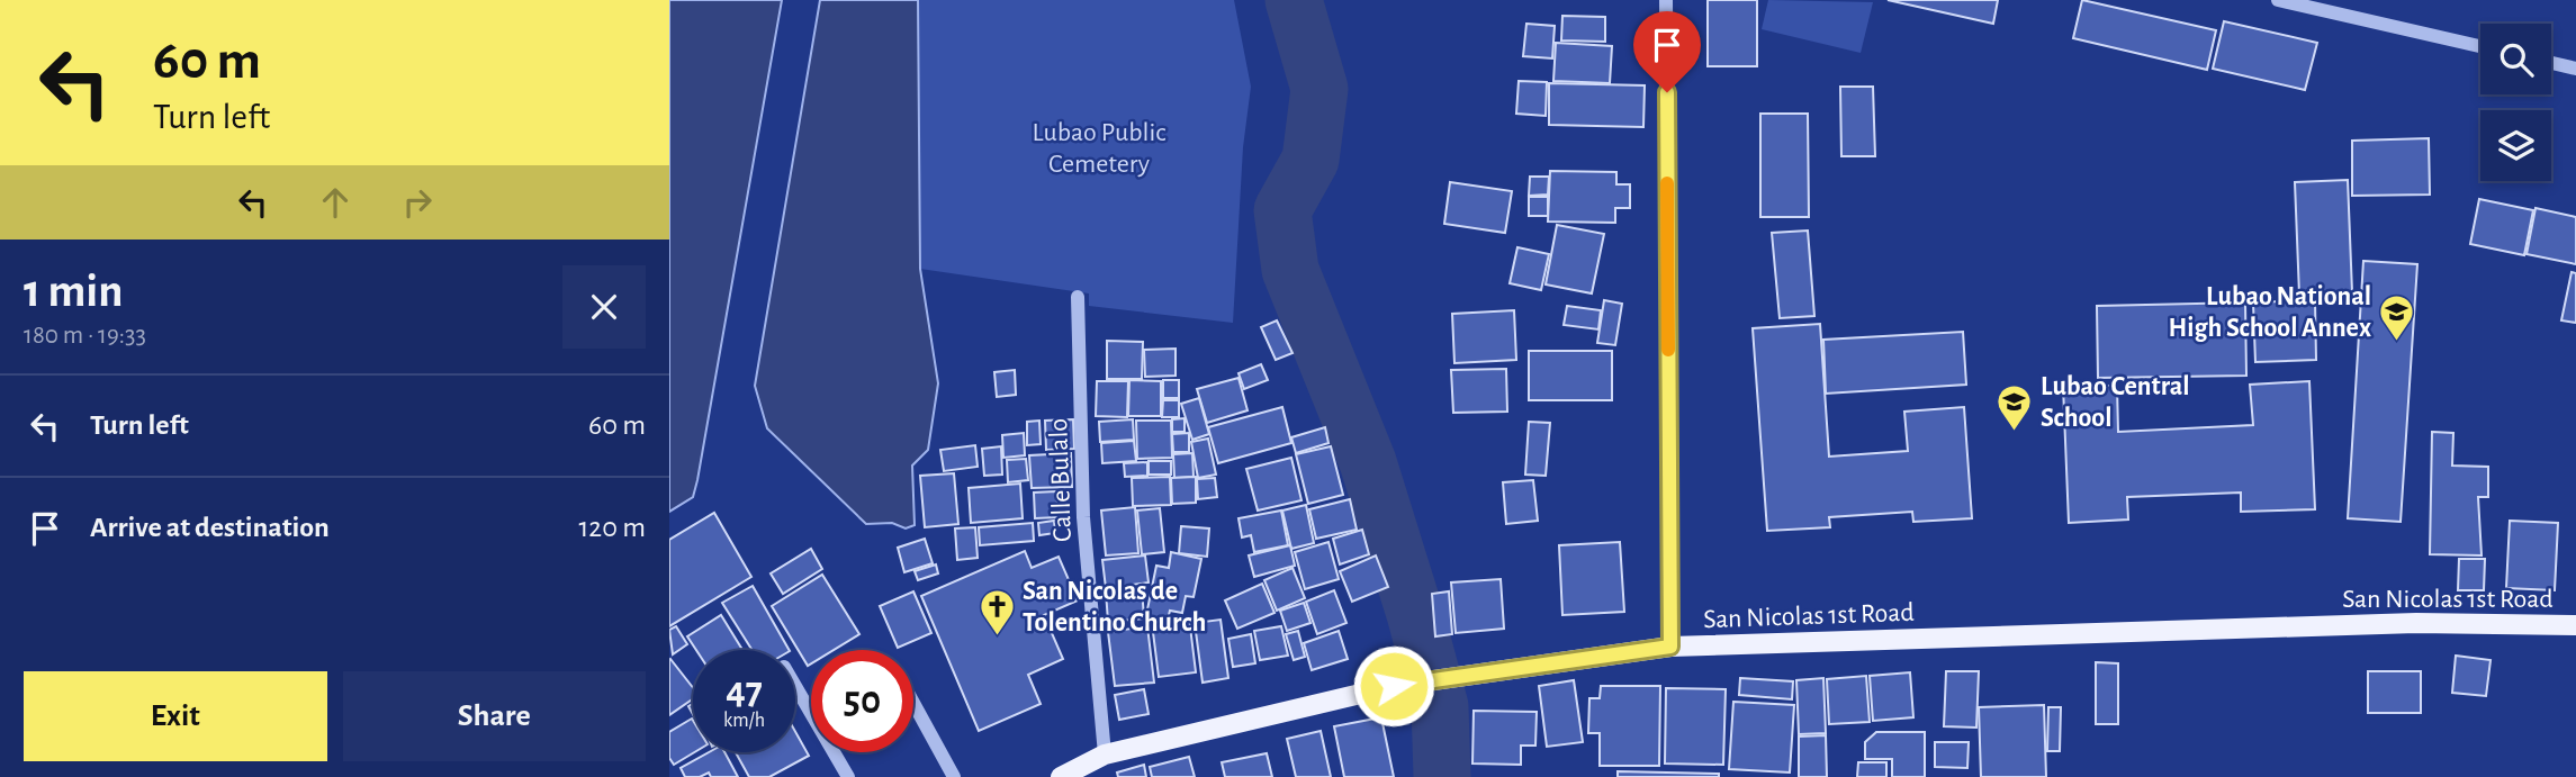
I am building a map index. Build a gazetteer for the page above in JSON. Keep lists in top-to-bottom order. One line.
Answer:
{"streets":{"main road":["San Nicolas 1st Road"],"street":["Calle Bulalo"]},"crossings":[["Calle Bulalo","San Nicolas 1st Road"]],"parks":["Lubao Public Cemetery"],"places":{"school or university":["Lubao National High School Annex","Lubao Central School"],"church":["San Nicolas de Tolentino Church"]},"page":{"turn":["60 m","Turn left"],"heading":["1 min","180 m · 19:33"],"list":[{"name":"Turn left","value":"60 m"},{"name":"Arrive at destination","value":"120 m"}],"speed":"47 km/h","limit":"50","buttons":["Exit","Share"]}}
